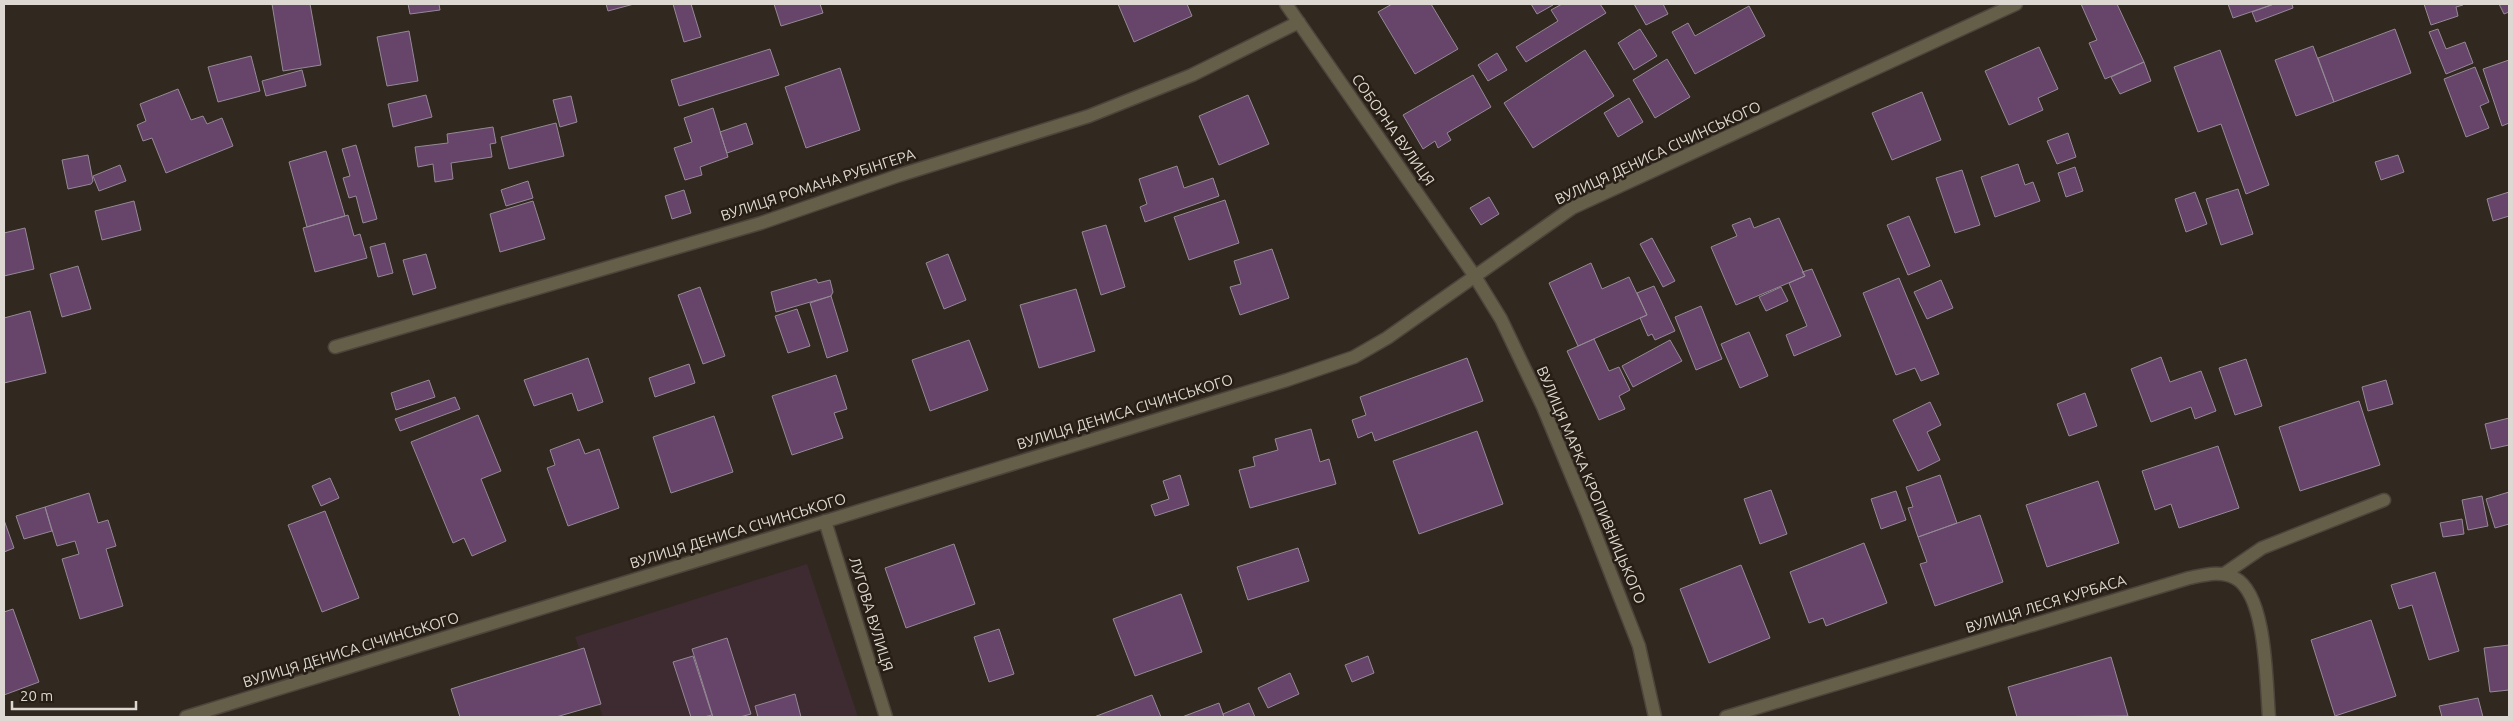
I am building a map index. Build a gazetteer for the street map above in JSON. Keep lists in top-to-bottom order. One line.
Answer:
{"streets":{"street":["СОБОРНА ВУЛИЦЯ","ВУЛИЦЯ ДЕНИСА СІЧИНСЬКОГО","ВУЛИЦЯ РОМАНА РУБІНГЕРА","ВУЛИЦЯ МАРКА КРОПИВНИЦЬКОГО","ВУЛИЦЯ ЛЕСЯ КУРБАСА","ЛУГОВА ВУЛИЦЯ"]},"crossings":[["СОБОРНА ВУЛИЦЯ","ВУЛИЦЯ ДЕНИСА СІЧИНСЬКОГО"],["СОБОРНА ВУЛИЦЯ","ВУЛИЦЯ РОМАНА РУБІНГЕРА"],["СОБОРНА ВУЛИЦЯ","ВУЛИЦЯ МАРКА КРОПИВНИЦЬКОГО"],["ВУЛИЦЯ ДЕНИСА СІЧИНСЬКОГО","ВУЛИЦЯ МАРКА КРОПИВНИЦЬКОГО"],["ВУЛИЦЯ ДЕНИСА СІЧИНСЬКОГО","ЛУГОВА ВУЛИЦЯ"]],"scale_bar":"20 m"}
